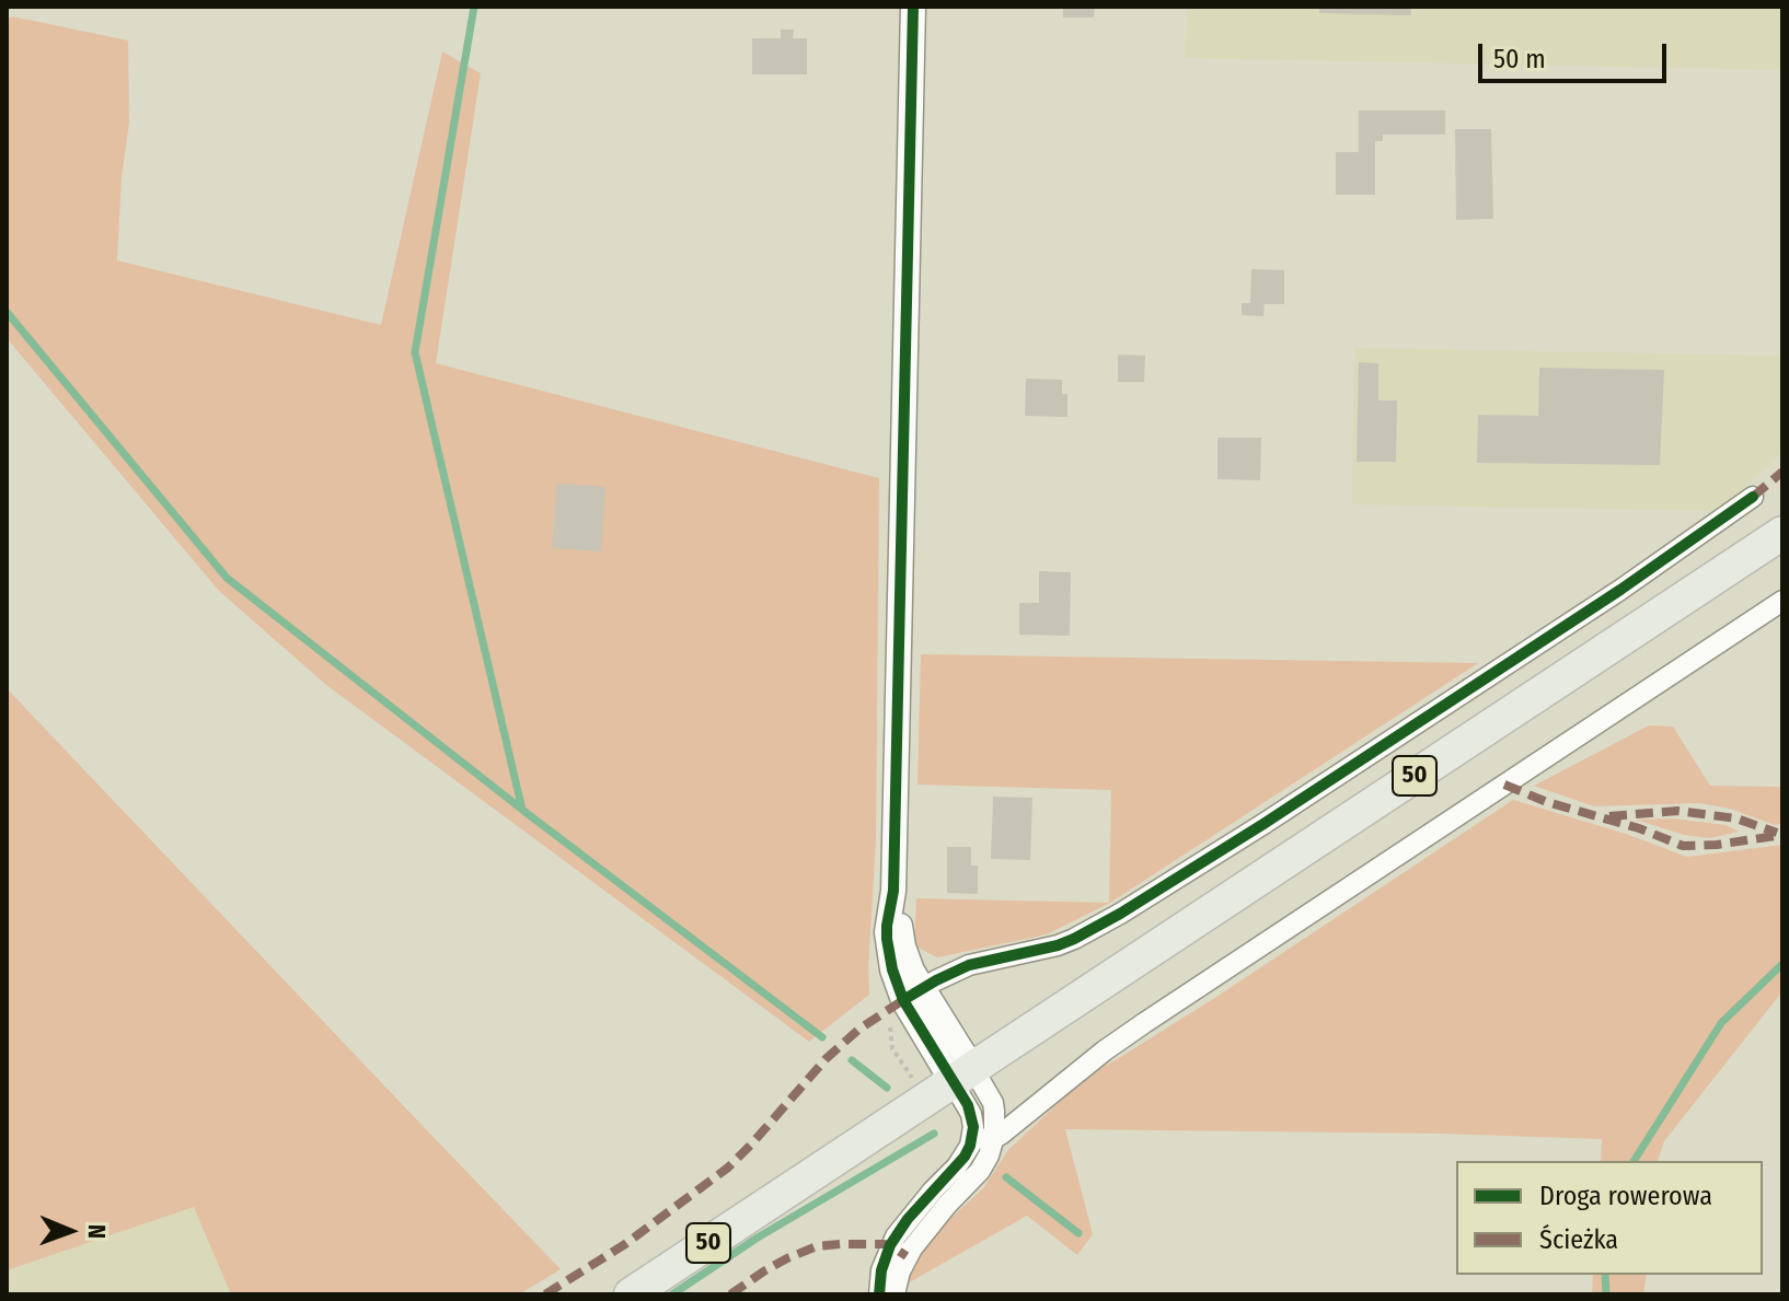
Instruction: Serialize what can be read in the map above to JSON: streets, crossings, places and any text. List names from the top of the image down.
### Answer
{
  "streets": {
    "main road": ["50"]
  },
  "legend": ["Droga rowerowa", "Ścieżka"],
  "scale_bar": "50 m",
  "north": "right"
}
